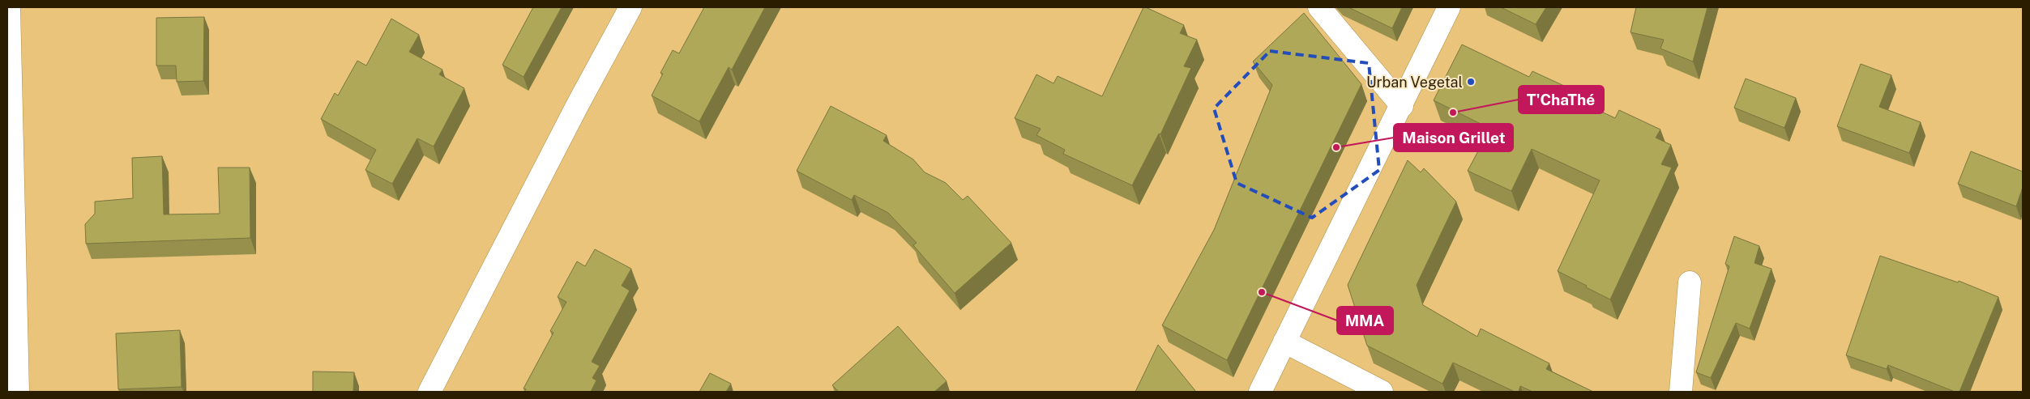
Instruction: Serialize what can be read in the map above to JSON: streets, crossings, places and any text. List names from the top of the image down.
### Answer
{
  "places": [
    "Urban Vegetal",
    "T'ChaThé",
    "Maison Grillet",
    "MMA"
  ]
}
